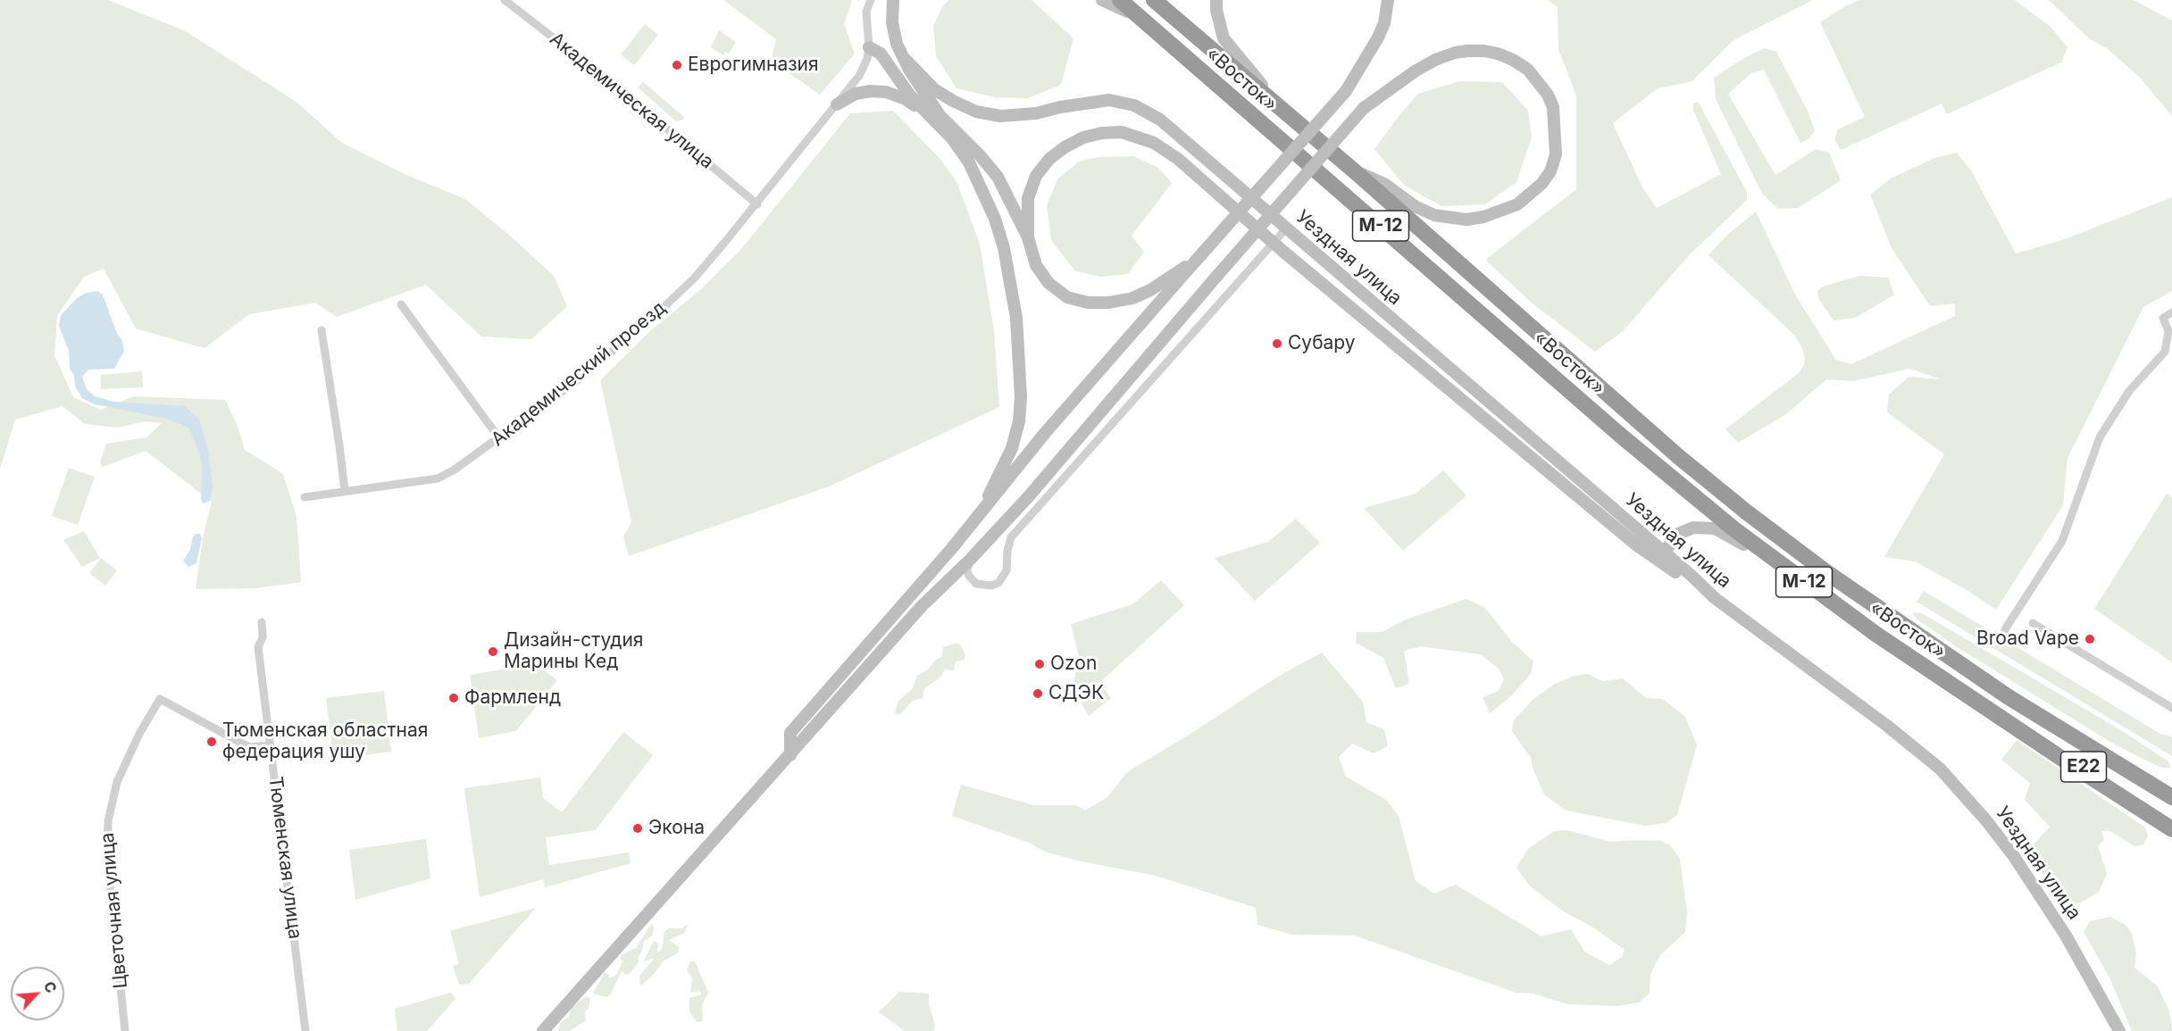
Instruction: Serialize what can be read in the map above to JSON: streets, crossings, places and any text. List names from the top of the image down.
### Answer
{
  "streets": {
    "highway": ["«Восток»", "М-12", "E22"],
    "street": [
      "Академическая улица",
      "Уездная улица",
      "Академический проезд",
      "Тюменская улица",
      "Цветочная улица"
    ]
  },
  "crossings": [
    ["«Восток»", "E22"],
    ["Академическая улица", "Академический проезд"],
    ["Тюменская улица", "Цветочная улица"]
  ],
  "places": [
    "Еврогимназия",
    "Субару",
    "Broad Vape",
    "Дизайн-студия Марины Кед",
    "Ozon",
    "СДЭК",
    "Фармленд",
    "Тюменская областная федерация ушу",
    "Экона"
  ],
  "north": "top right"
}
